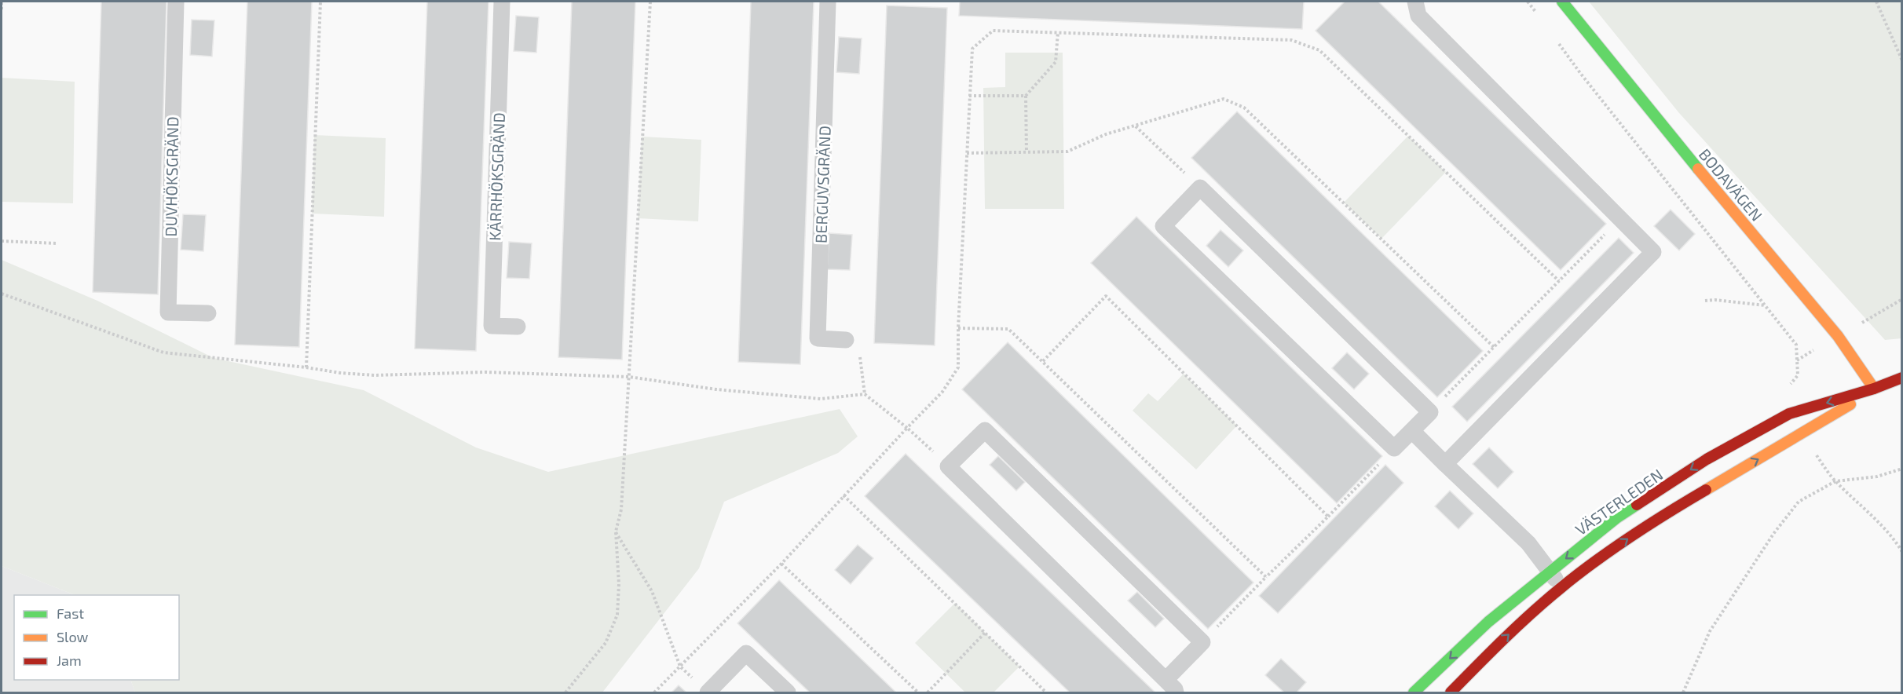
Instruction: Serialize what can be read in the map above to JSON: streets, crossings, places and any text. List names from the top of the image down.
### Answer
{
  "streets": {
    "street": ["BODAVÄGEN", "VÄSTERLEDEN"],
    "lane": ["DUVHÖKSGRÄND", "KÄRRHÖKSGRÄND", "BERGUVSGRÄND"]
  },
  "crossings": [
    ["BODAVÄGEN", "VÄSTERLEDEN"]
  ],
  "legend": ["Fast", "Slow", "Jam"]
}
